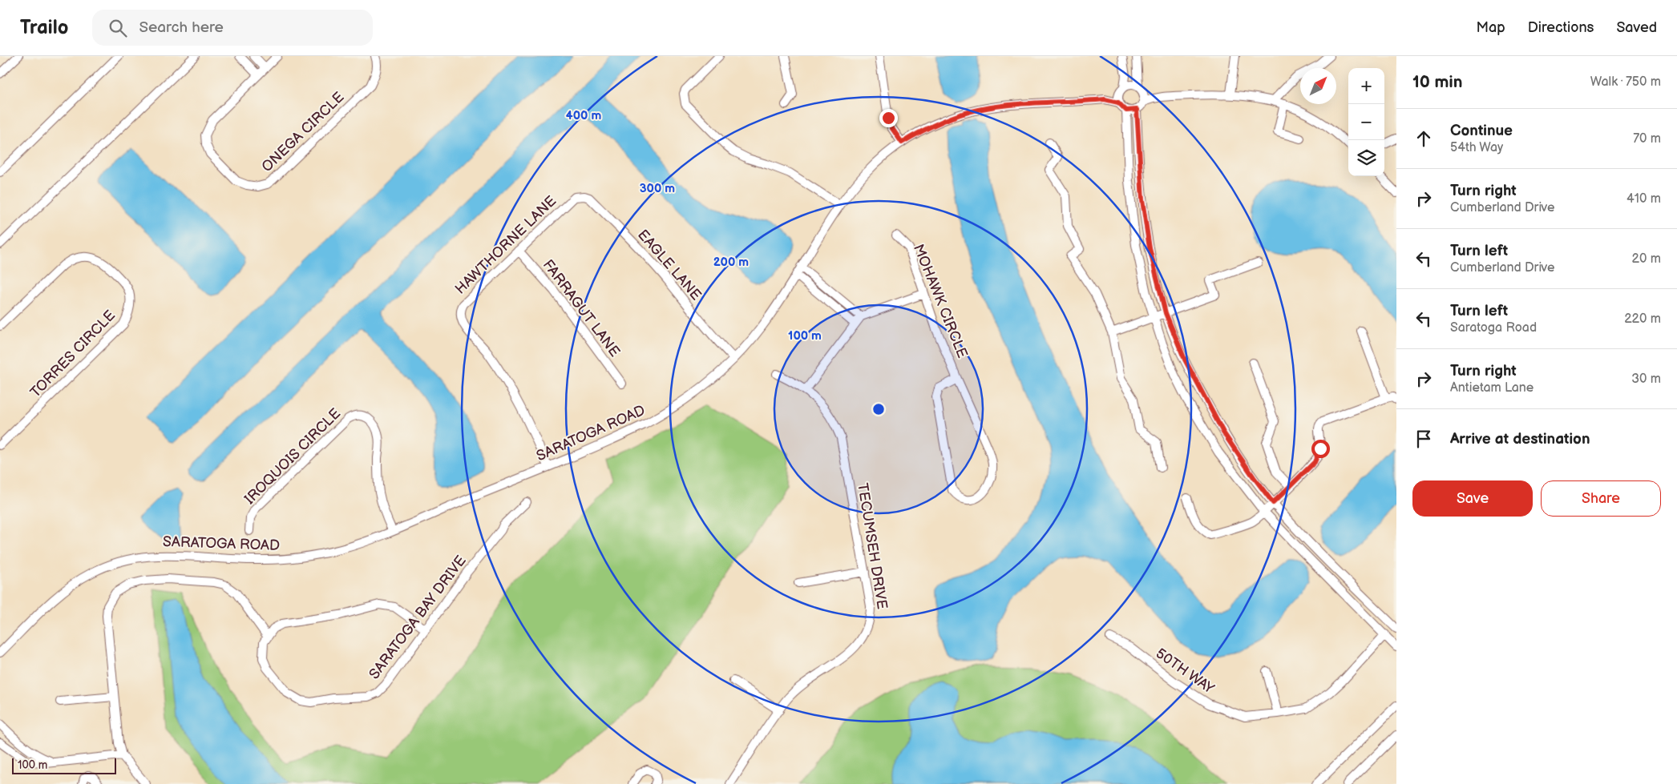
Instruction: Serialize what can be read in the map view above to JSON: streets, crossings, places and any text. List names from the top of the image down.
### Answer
{
  "streets": {
    "street": [
      "ONEGA CIRCLE",
      "HAWTHORNE LANE",
      "EAGLE LANE",
      "MOHAWK CIRCLE",
      "FARRAGUT LANE",
      "TORRES CIRCLE",
      "SARATOGA ROAD",
      "IROQUOIS CIRCLE",
      "TECUMSEH DRIVE",
      "SARATOGA BAY DRIVE",
      "50TH WAY"
    ]
  },
  "crossings": [
    ["HAWTHORNE LANE", "EAGLE LANE"],
    ["HAWTHORNE LANE", "FARRAGUT LANE"],
    ["HAWTHORNE LANE", "SARATOGA ROAD"],
    ["EAGLE LANE", "SARATOGA ROAD"],
    ["SARATOGA ROAD", "IROQUOIS CIRCLE"]
  ],
  "scale_bar": "100 m",
  "north": "top right",
  "page": {
    "header": "Trailo",
    "search": "Search here",
    "nav": ["Map", "Directions", "Saved"],
    "heading": ["10 min", "Walk · 750 m"],
    "map_buttons": ["+", "−"],
    "list": [
      ["Continue", "54th Way", "70 m"],
      ["Turn right", "Cumberland Drive", "410 m"],
      ["Turn left", "Cumberland Drive", "20 m"],
      ["Turn left", "Saratoga Road", "220 m"],
      ["Turn right", "Antietam Lane", "30 m"],
      "Arrive at destination"
    ],
    "buttons": ["Save", "Share"],
    "scale": "100 m"
  },
  "rings": [
    "400 m",
    "300 m",
    "200 m",
    "100 m"
  ]
}
